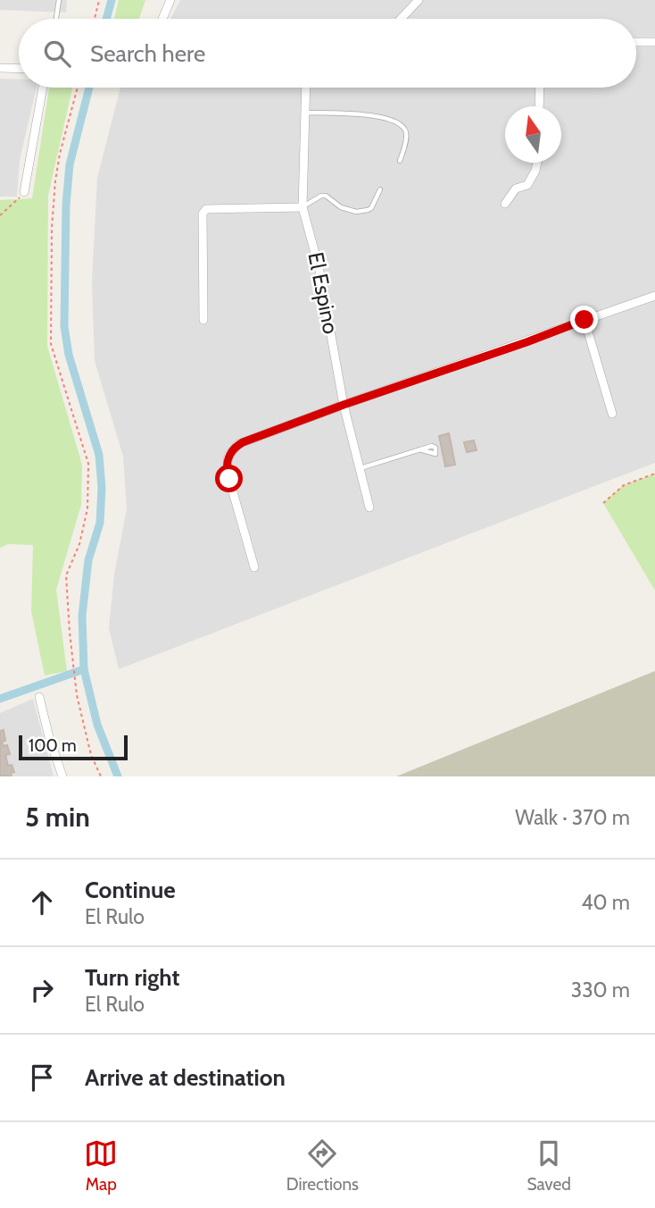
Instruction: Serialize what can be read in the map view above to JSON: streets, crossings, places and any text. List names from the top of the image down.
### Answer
{
  "streets": {
    "street": ["El Espino"]
  },
  "scale_bar": "100 m",
  "north": "top",
  "page": {
    "search": "Search here",
    "scale": "100 m",
    "heading": ["5 min", "Walk · 370 m"],
    "list": [
      ["Continue", "El Rulo", "40 m"],
      ["Turn right", "El Rulo", "330 m"],
      "Arrive at destination"
    ],
    "nav": ["Map", "Directions", "Saved"]
  }
}
